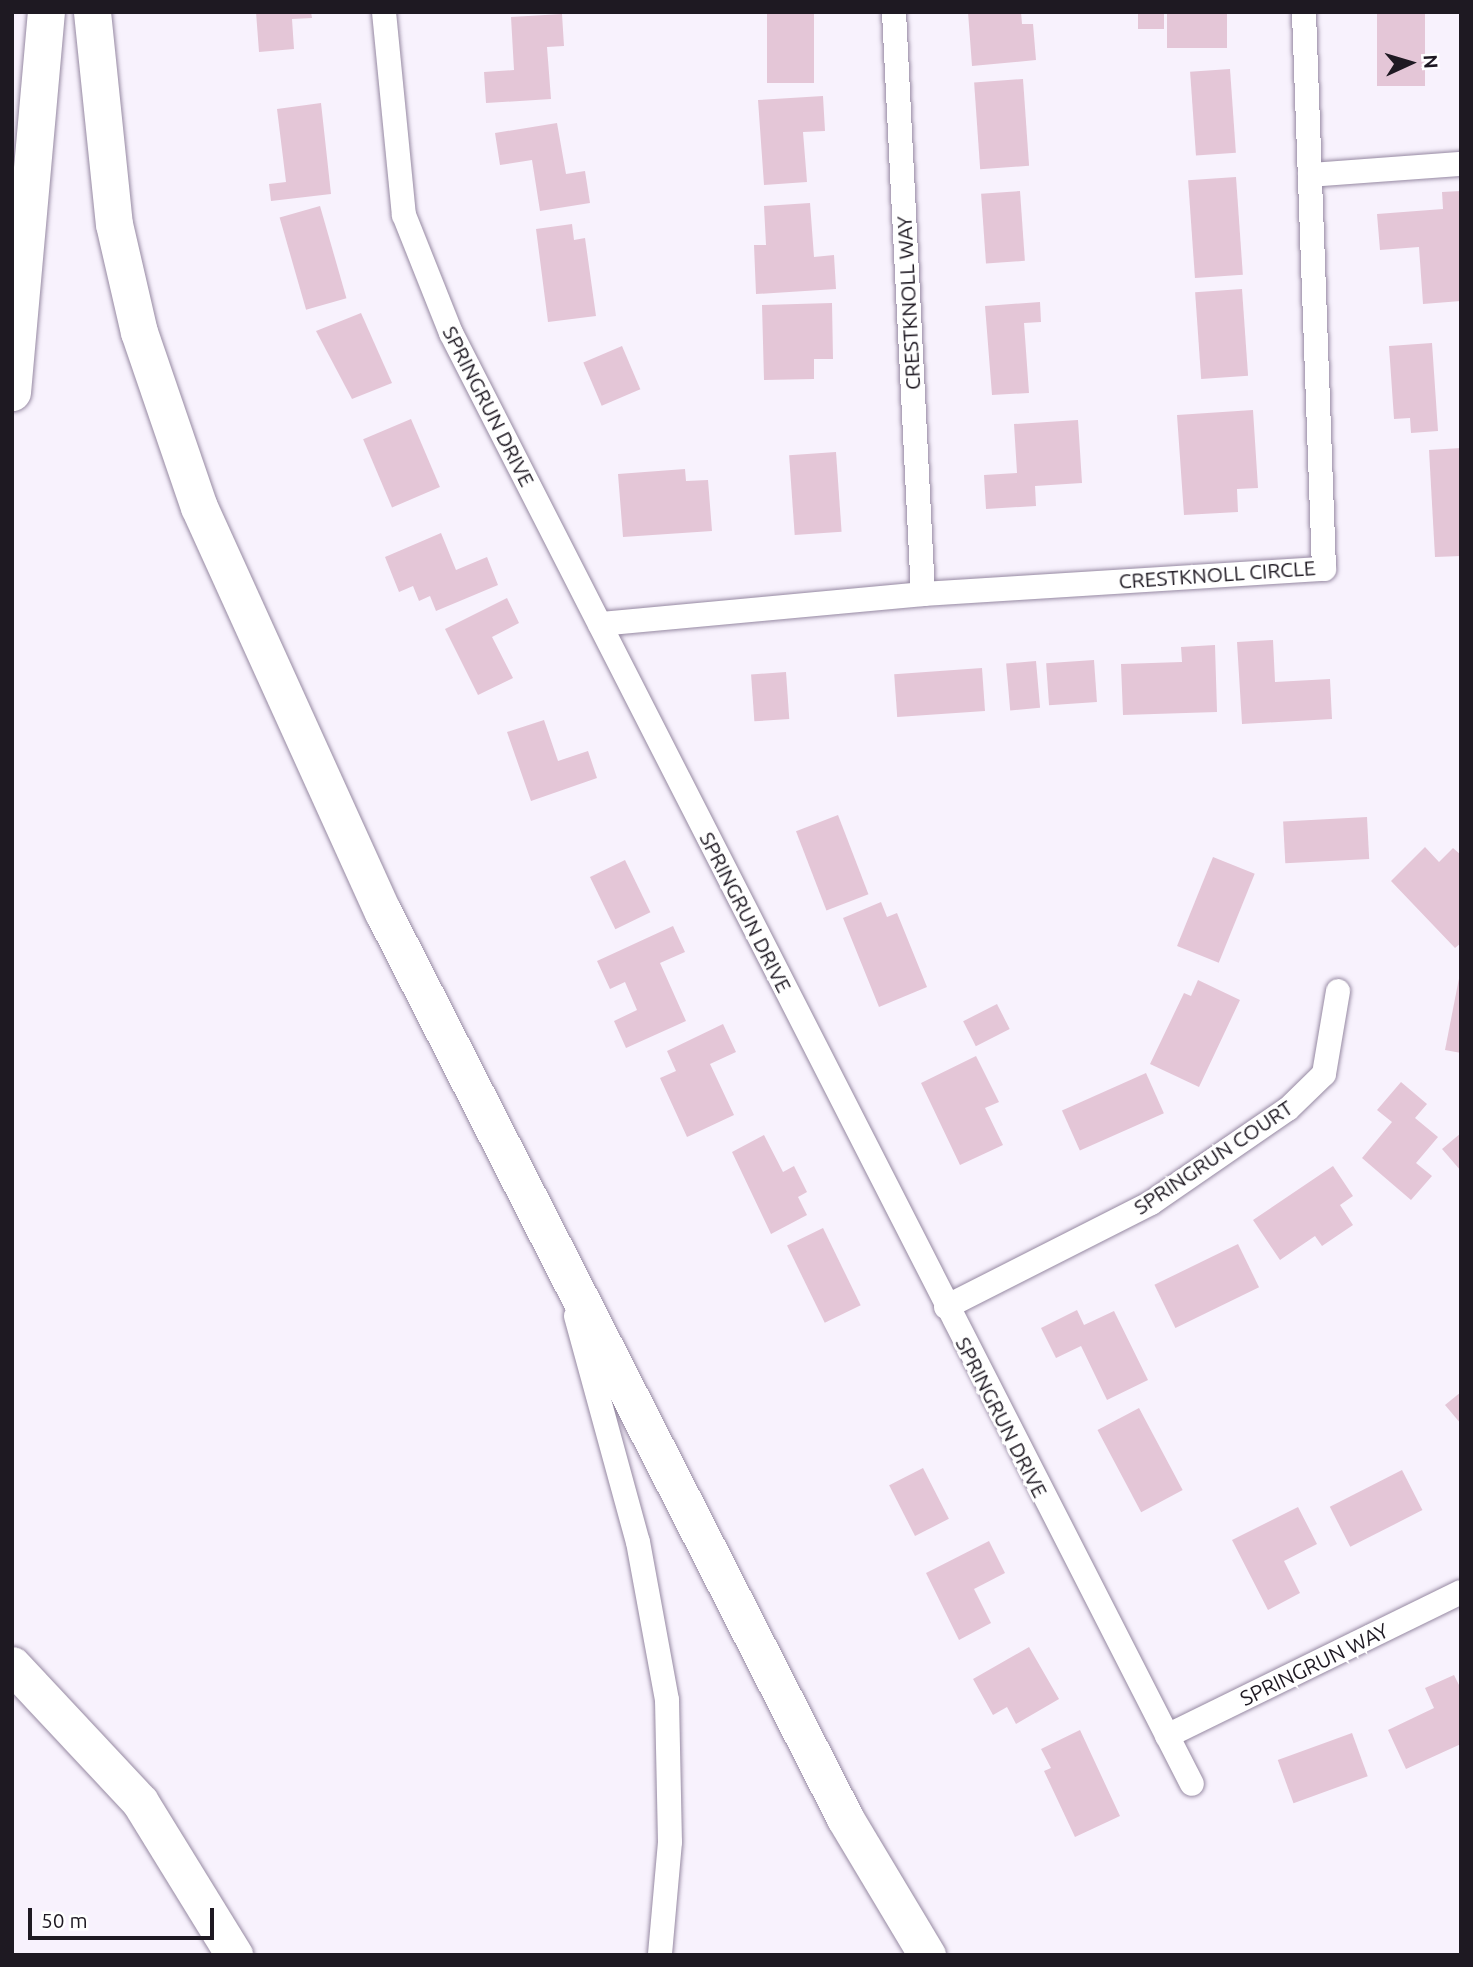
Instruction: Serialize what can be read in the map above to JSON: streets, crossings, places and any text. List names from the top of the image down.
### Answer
{
  "streets": {
    "street": [
      "CRESTKNOLL WAY",
      "SPRINGRUN DRIVE",
      "CRESTKNOLL CIRCLE",
      "SPRINGRUN COURT",
      "SPRINGRUN WAY"
    ]
  },
  "crossings": [
    ["CRESTKNOLL WAY", "CRESTKNOLL CIRCLE"],
    ["SPRINGRUN DRIVE", "CRESTKNOLL CIRCLE"],
    ["SPRINGRUN DRIVE", "SPRINGRUN COURT"],
    ["SPRINGRUN DRIVE", "SPRINGRUN WAY"]
  ],
  "scale_bar": "50 m",
  "north": "right"
}
